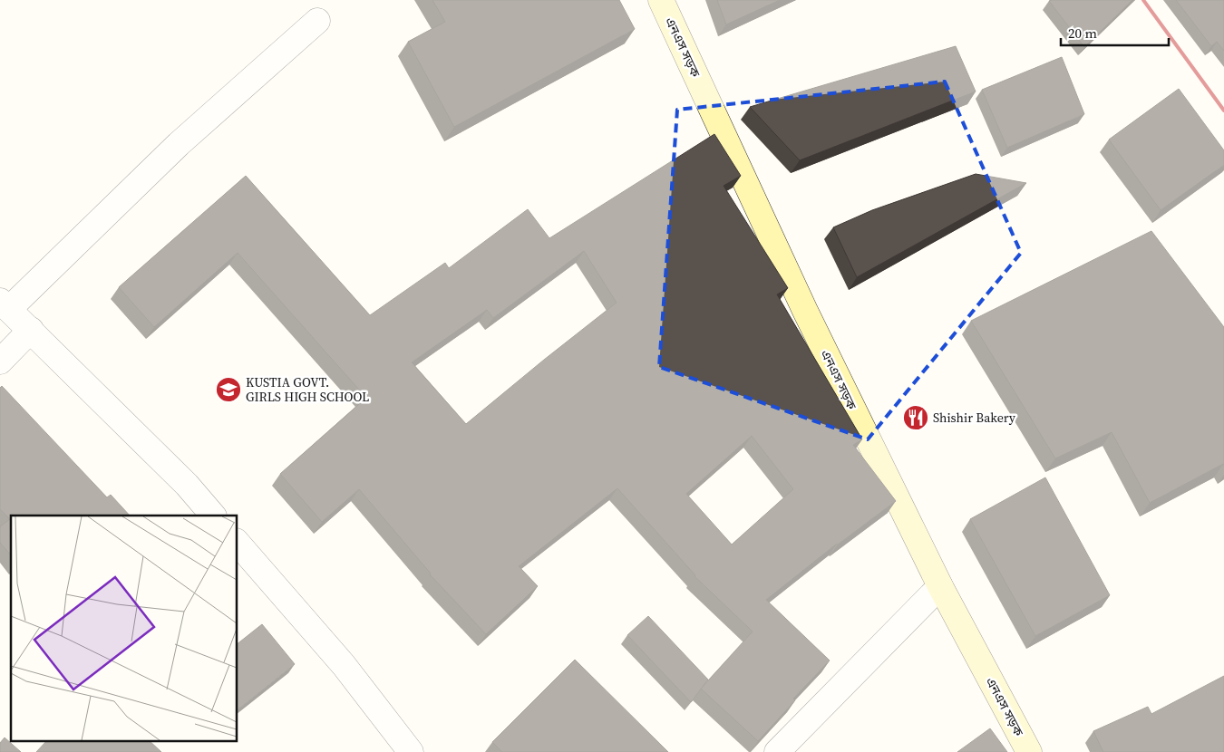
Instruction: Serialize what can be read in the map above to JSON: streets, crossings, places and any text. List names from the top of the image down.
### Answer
{
  "streets": {
    "main road": ["এনএস সড়ক"]
  },
  "places": {
    "school or university": ["KUSTIA GOVT. GIRLS HIGH SCHOOL"],
    "restaurant": ["Shishir Bakery"]
  },
  "scale_bar": "20 m"
}
